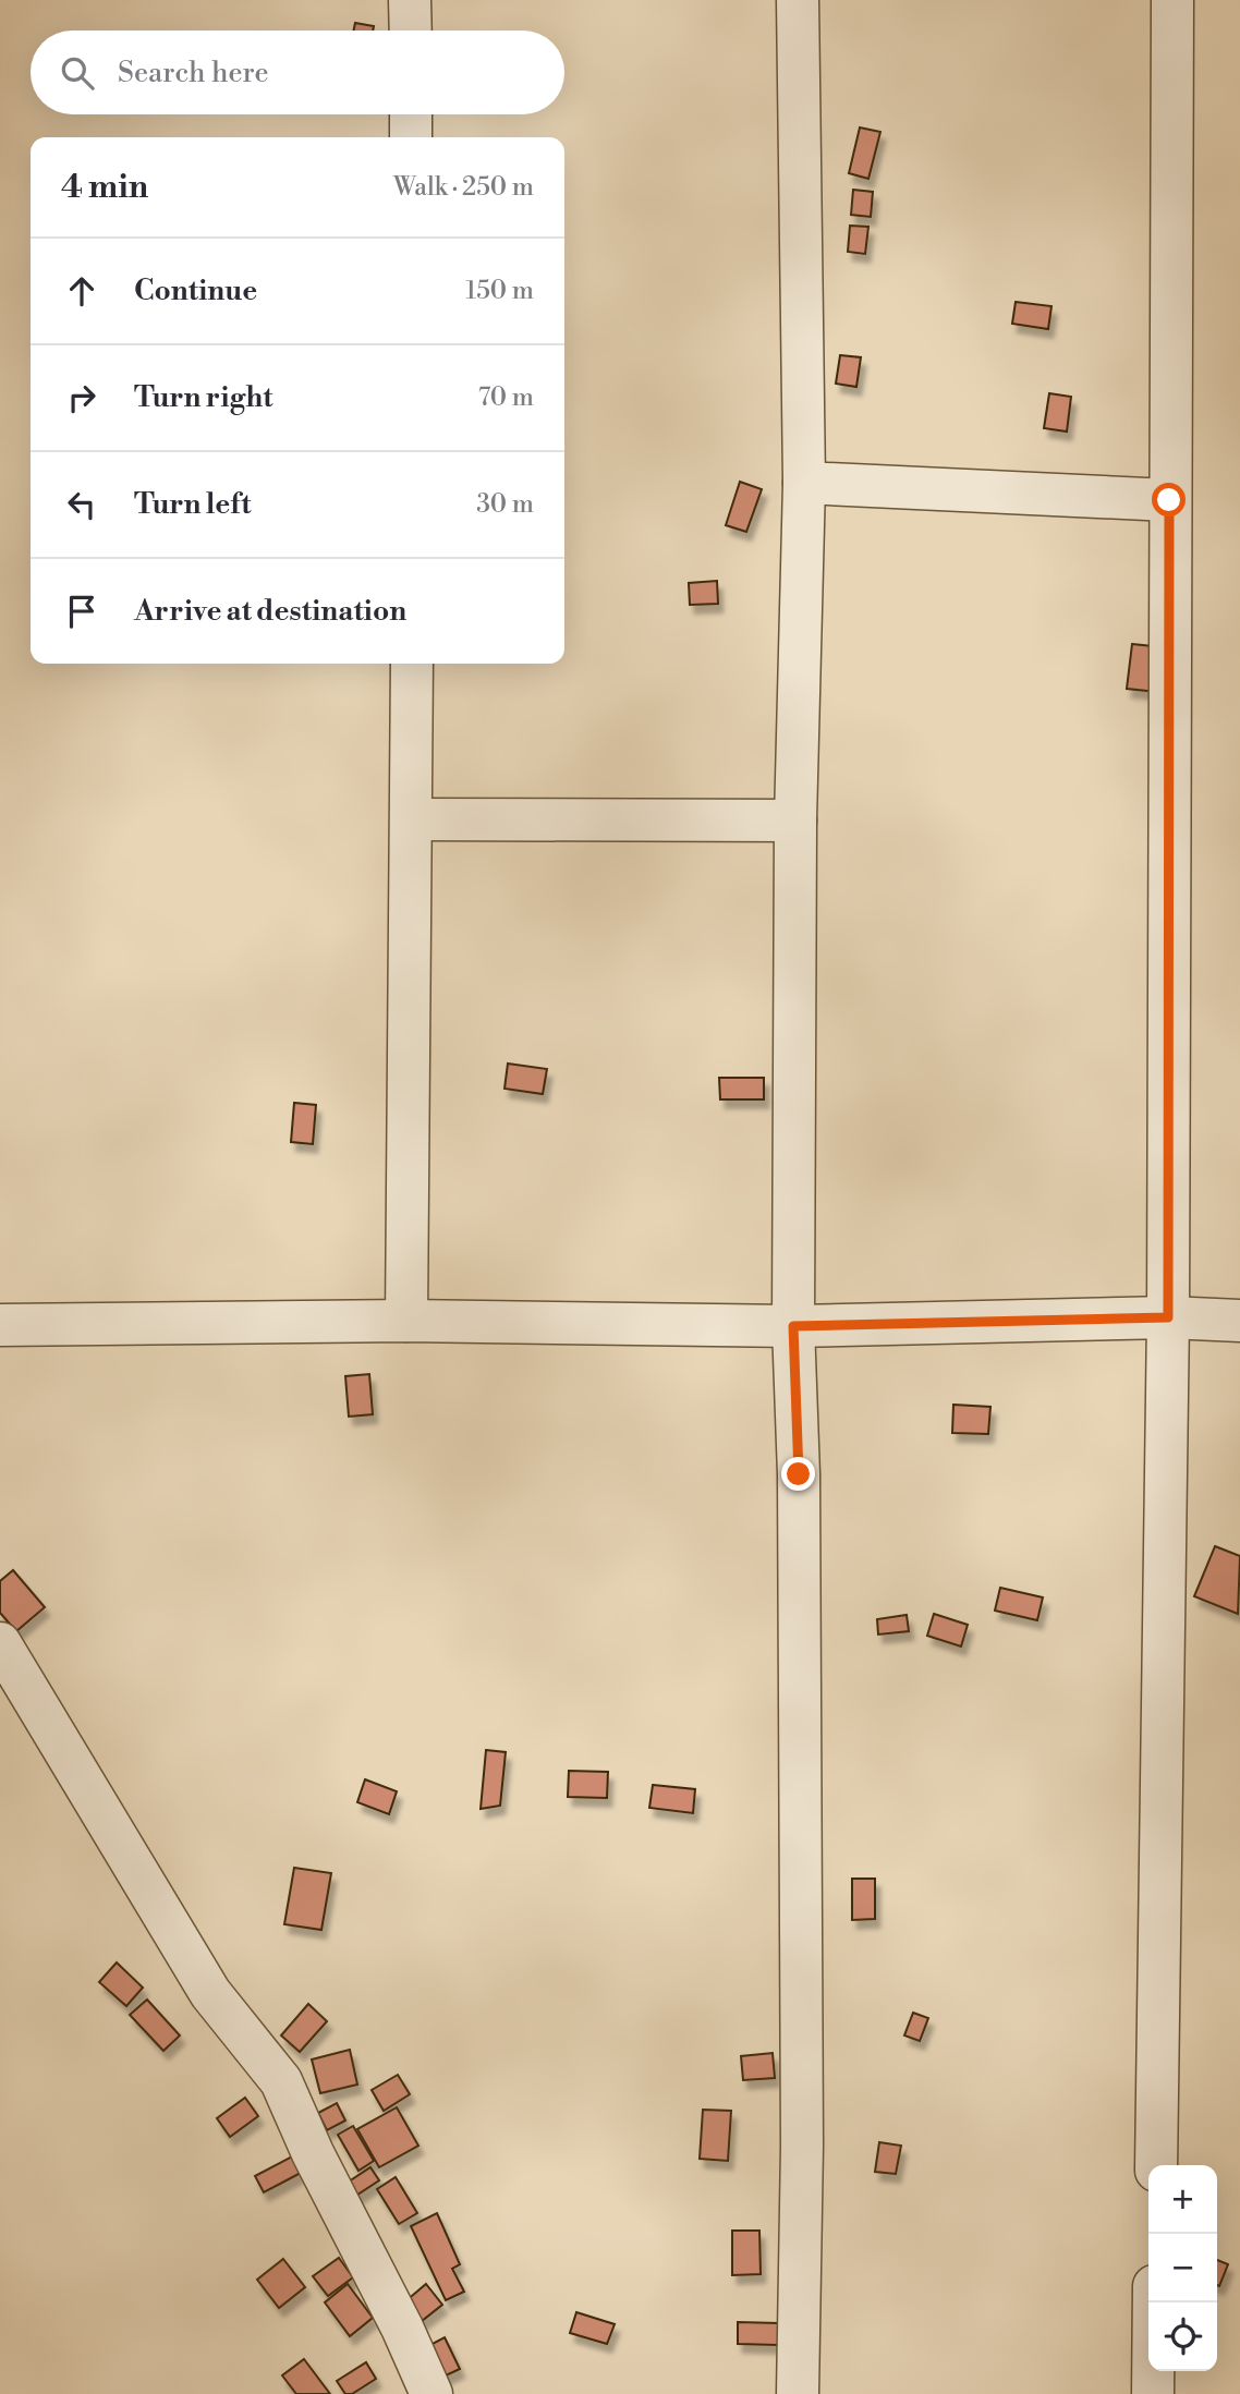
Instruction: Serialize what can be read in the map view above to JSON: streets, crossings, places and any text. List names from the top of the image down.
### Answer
{
  "page": {
    "search": "Search here",
    "heading": ["4 min", "Walk · 250 m"],
    "list": [
      ["Continue", "150 m"],
      ["Turn right", "70 m"],
      ["Turn left", "30 m"],
      "Arrive at destination"
    ],
    "map_buttons": ["+", "−"]
  }
}
